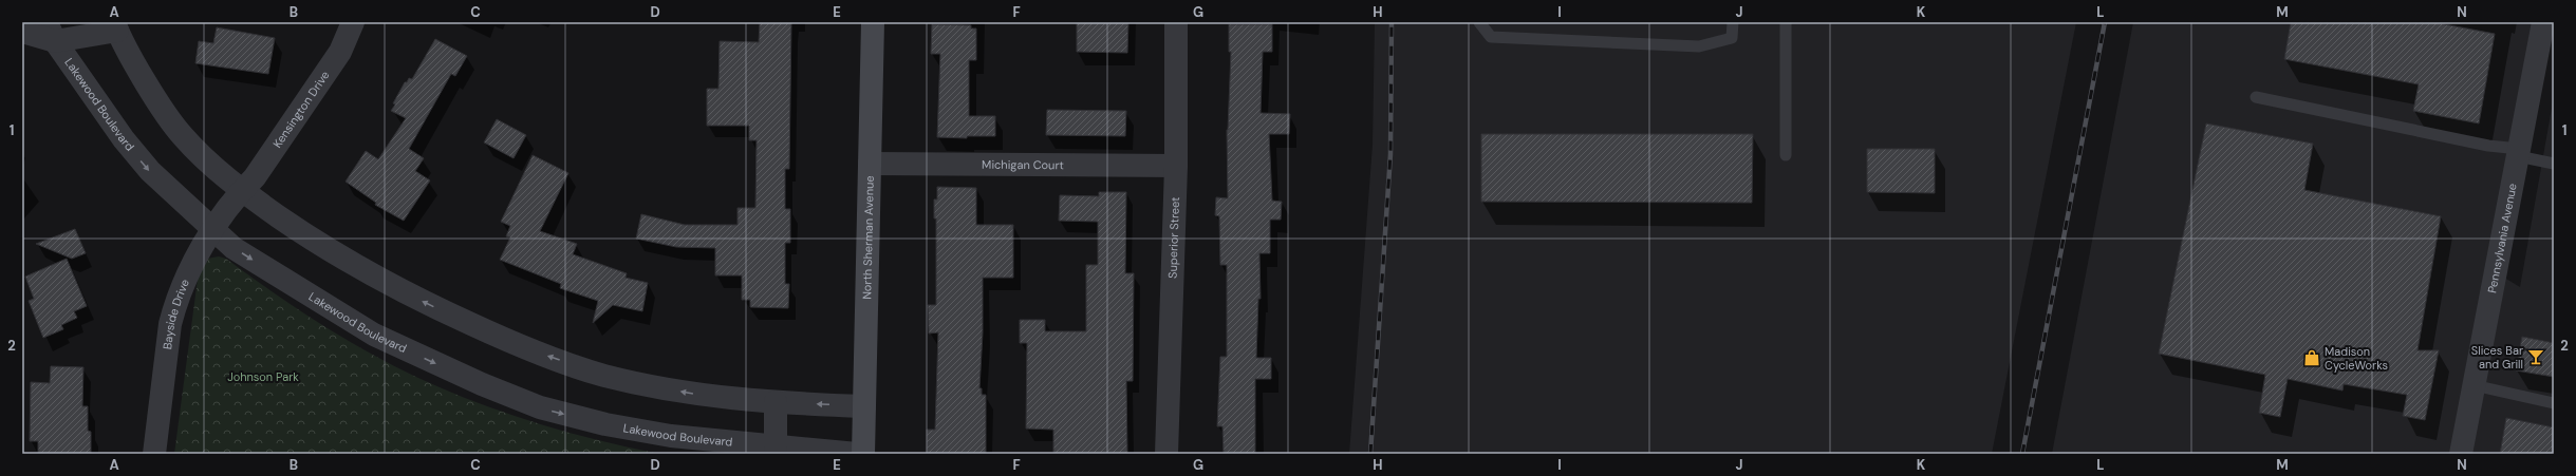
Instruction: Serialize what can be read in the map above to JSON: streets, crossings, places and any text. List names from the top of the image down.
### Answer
{
  "streets": {
    "street": [
      "Lakewood Boulevard",
      "Kensington Drive",
      "Michigan Court",
      "North Sherman Avenue",
      "Superior Street",
      "Pennsylvania Avenue",
      "Bayside Drive"
    ]
  },
  "crossings": [
    ["Lakewood Boulevard", "Bayside Drive"],
    ["Kensington Drive", "Bayside Drive"],
    ["Michigan Court", "North Sherman Avenue"],
    ["Michigan Court", "Superior Street"]
  ],
  "parks": ["Johnson Park"],
  "places": {
    "bar": ["Slices Bar and Grill"],
    "shop": ["Madison CycleWorks"]
  },
  "grid": {
    "columns": [
      "A",
      "B",
      "C",
      "D",
      "E",
      "F",
      "G",
      "H",
      "I",
      "J",
      "K",
      "L",
      "M",
      "N"
    ],
    "rows": ["1", "2"]
  }
}
